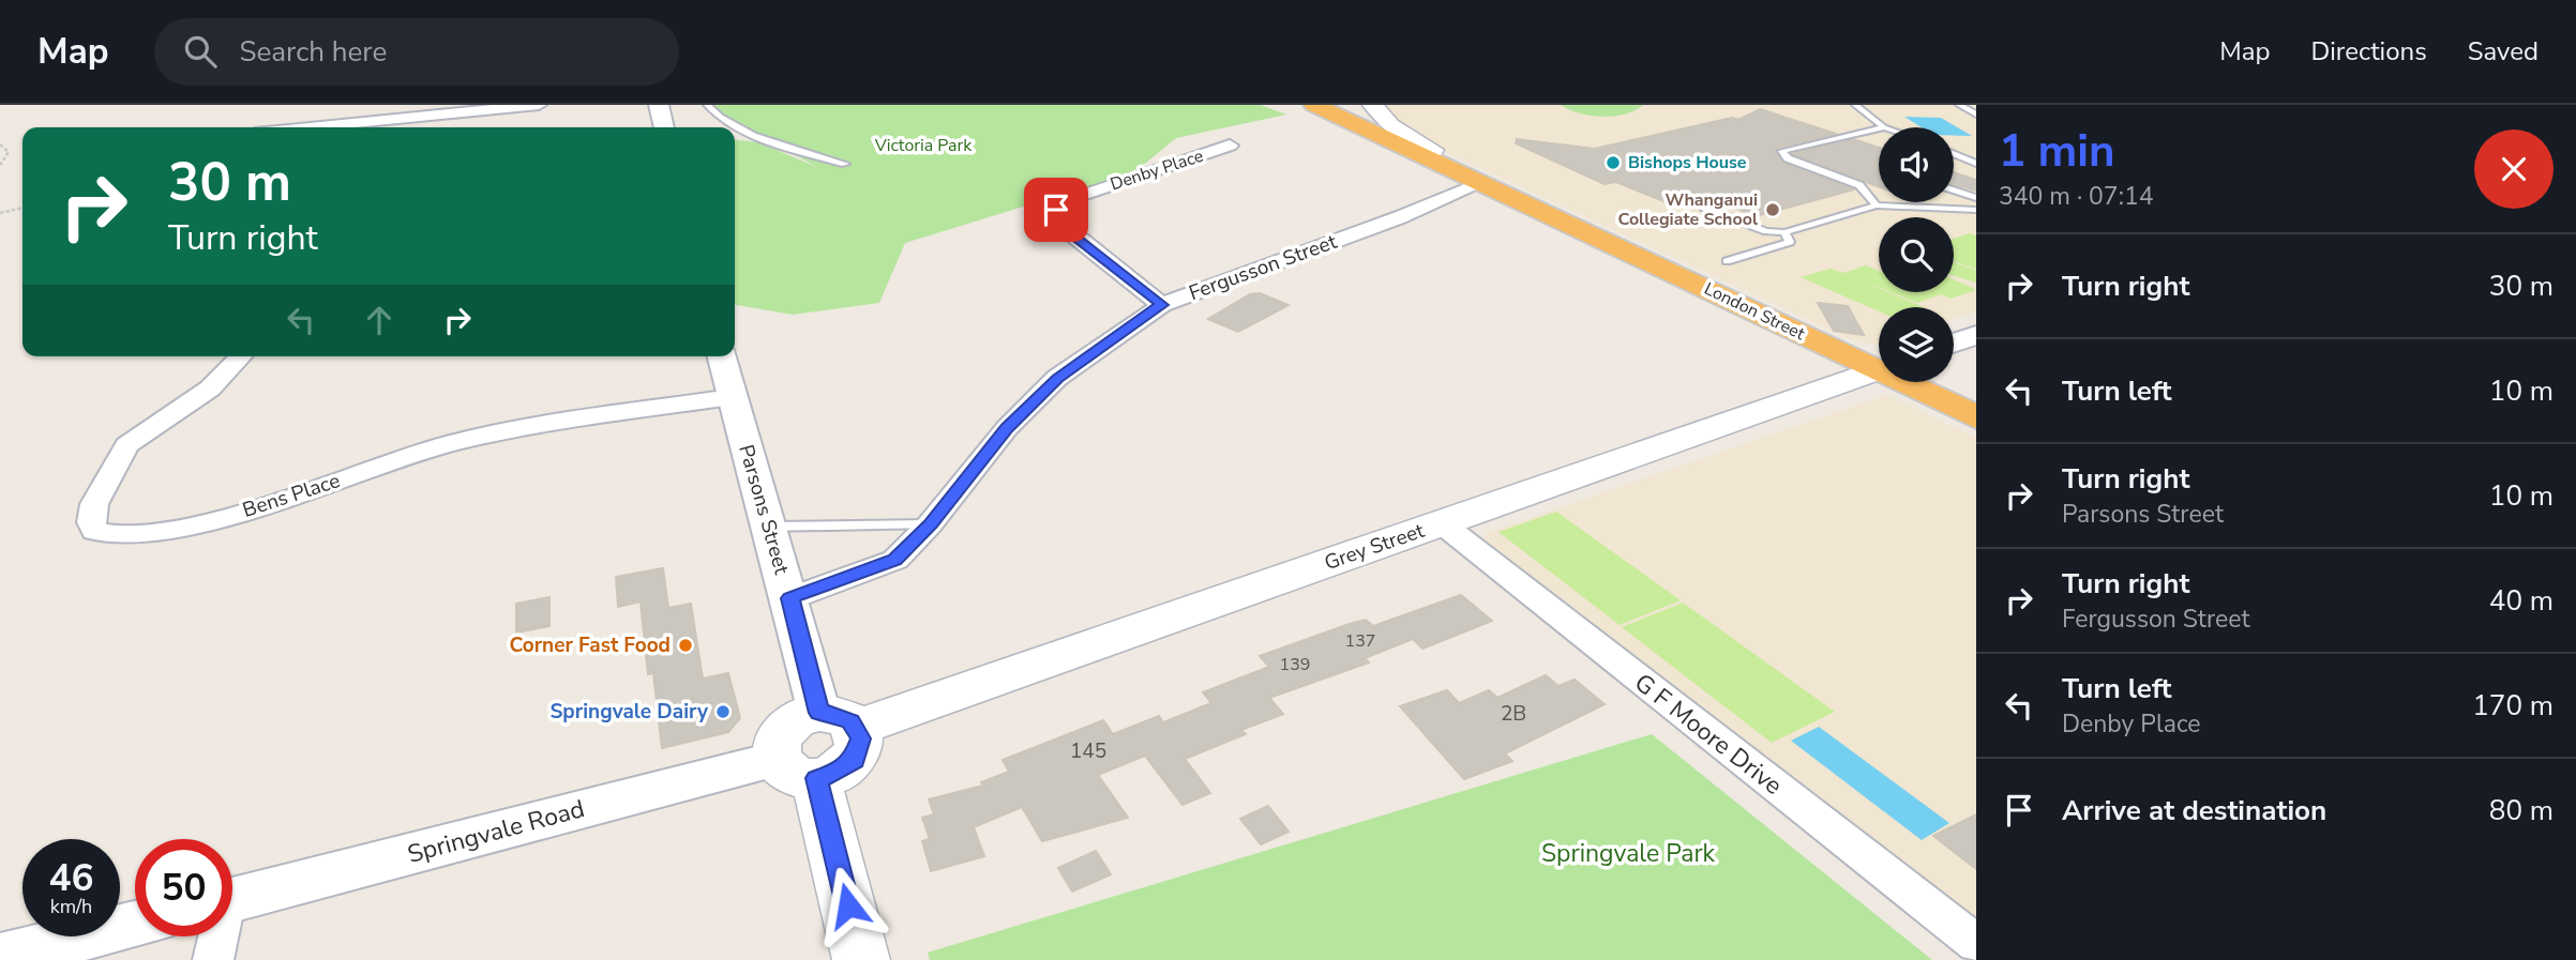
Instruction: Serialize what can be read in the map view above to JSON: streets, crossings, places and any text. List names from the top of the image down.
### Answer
{
  "streets": {
    "highway": ["London Street"],
    "main road": ["Grey Street"],
    "street": [
      "Denby Place",
      "Fergusson Street",
      "Bens Place",
      "Parsons Street",
      "G F Moore Drive",
      "Springvale Road"
    ]
  },
  "crossings": [
    ["Denby Place", "Fergusson Street"],
    ["Fergusson Street", "London Street"],
    ["Fergusson Street", "Parsons Street"],
    ["Bens Place", "Parsons Street"],
    ["Parsons Street", "Grey Street"],
    ["Grey Street", "G F Moore Drive"]
  ],
  "parks": ["Victoria Park", "Springvale Park"],
  "places": [
    "Bishops House",
    "Whanganui Collegiate School",
    "Corner Fast Food",
    "Springvale Dairy"
  ],
  "house_numbers": [
    "137",
    "139",
    "2B",
    "145"
  ],
  "page": {
    "header": "Map",
    "search": "Search here",
    "nav": ["Map", "Directions", "Saved"],
    "heading": ["1 min", "340 m · 07:14"],
    "turn": ["30 m", "Turn right"],
    "list": [
      {
        "name": "Turn right",
        "value": "30 m"
      },
      {
        "name": "Turn left",
        "value": "10 m"
      },
      {
        "name": "Turn right",
        "note": "Parsons Street",
        "value": "10 m"
      },
      {
        "name": "Turn right",
        "note": "Fergusson Street",
        "value": "40 m"
      },
      {
        "name": "Turn left",
        "note": "Denby Place",
        "value": "170 m"
      },
      {
        "name": "Arrive at destination",
        "value": "80 m"
      }
    ],
    "speed": "46 km/h",
    "limit": "50"
  }
}
